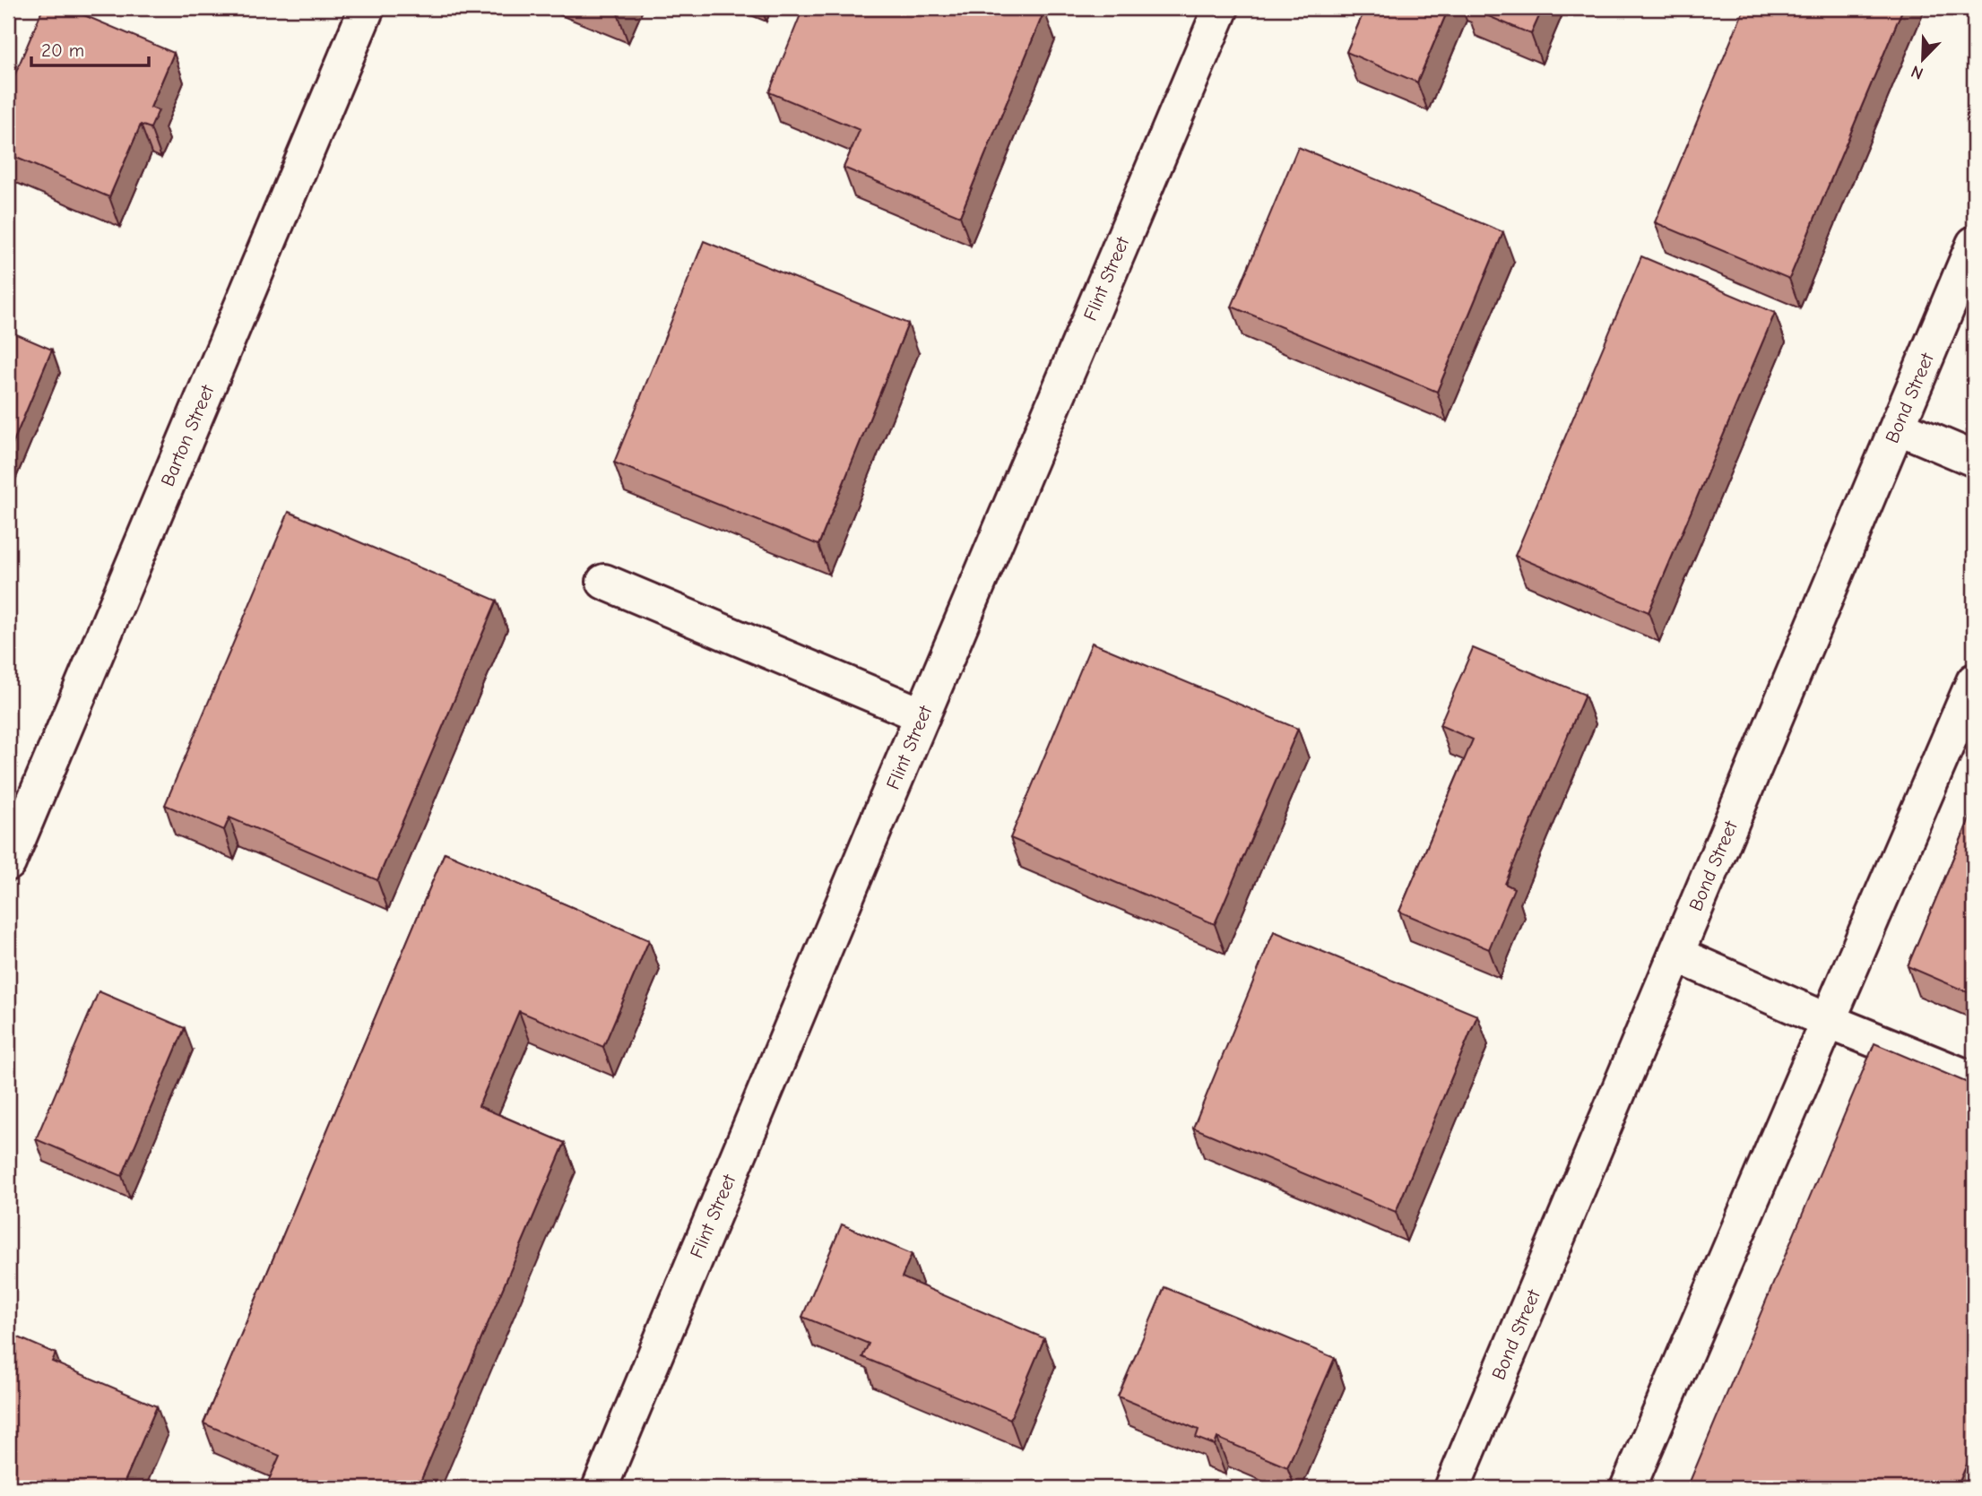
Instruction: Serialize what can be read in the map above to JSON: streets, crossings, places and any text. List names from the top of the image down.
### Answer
{
  "streets": {
    "street": ["Flint Street", "Bond Street", "Barton Street"]
  },
  "scale_bar": "20 m",
  "north": "bottom left"
}
